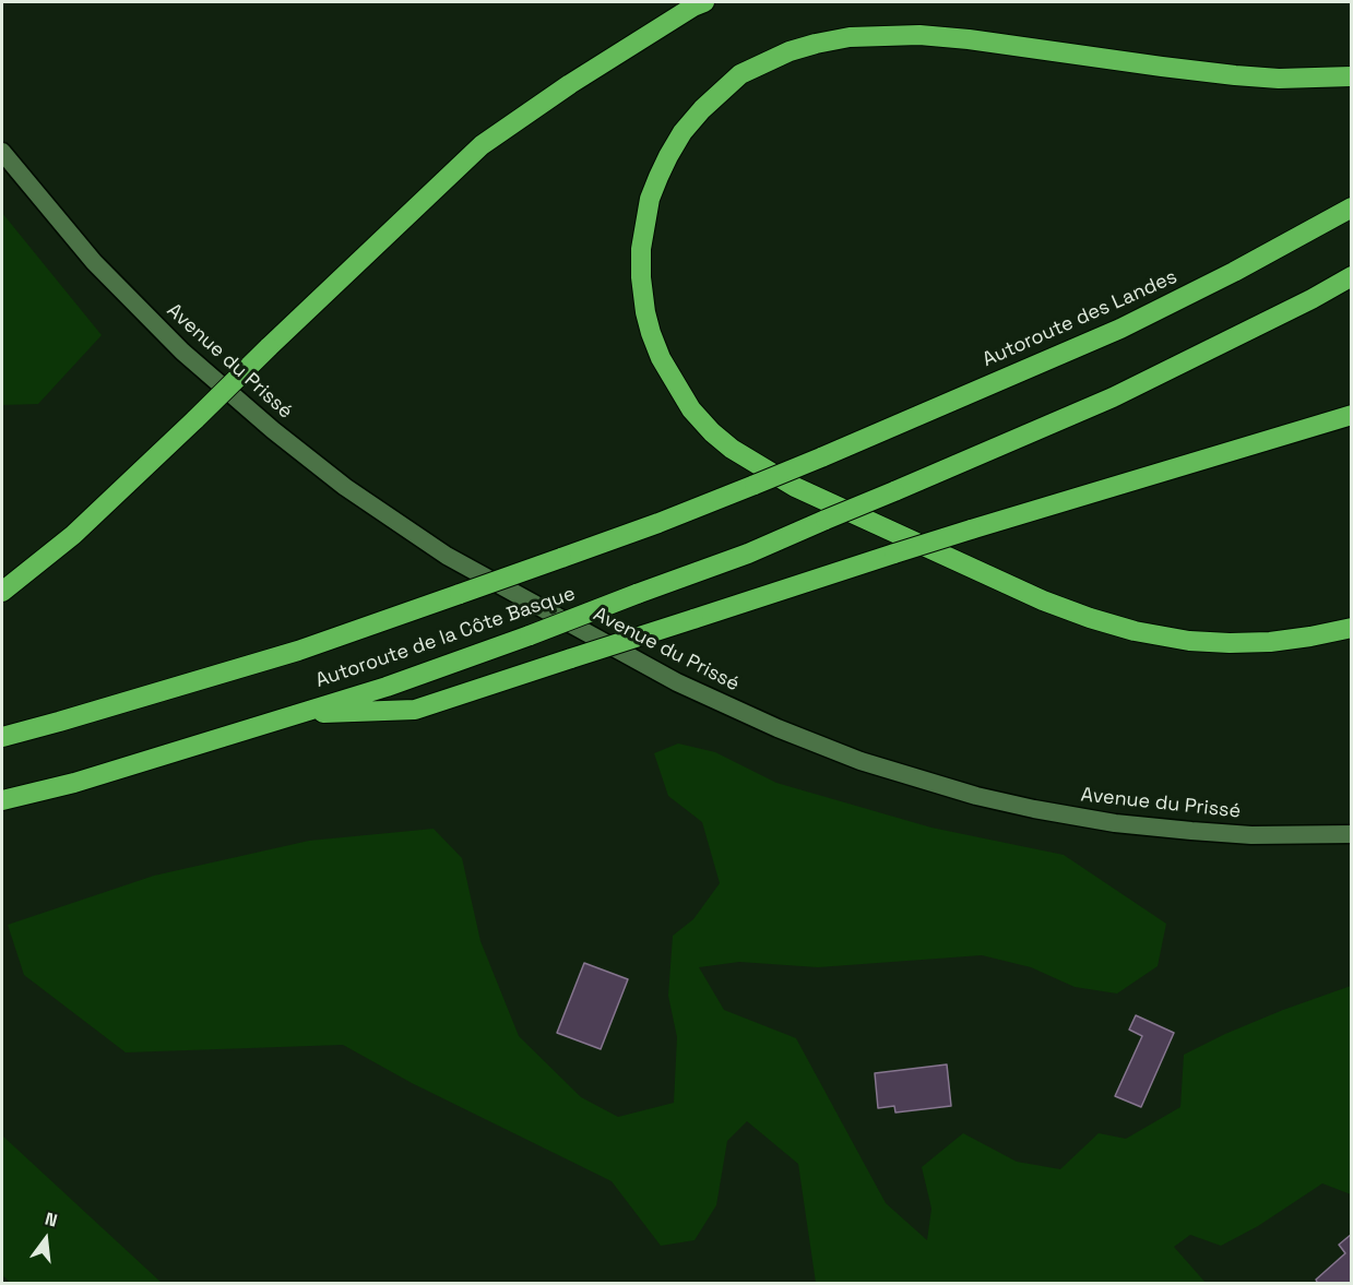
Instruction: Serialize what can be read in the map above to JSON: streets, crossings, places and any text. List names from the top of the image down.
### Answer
{
  "streets": {
    "highway": ["Autoroute des Landes", "Autoroute de la Côte Basque"],
    "main road": ["Avenue du Prissé"]
  },
  "crossings": [
    ["Autoroute des Landes", "Autoroute de la Côte Basque"]
  ],
  "north": "top"
}
